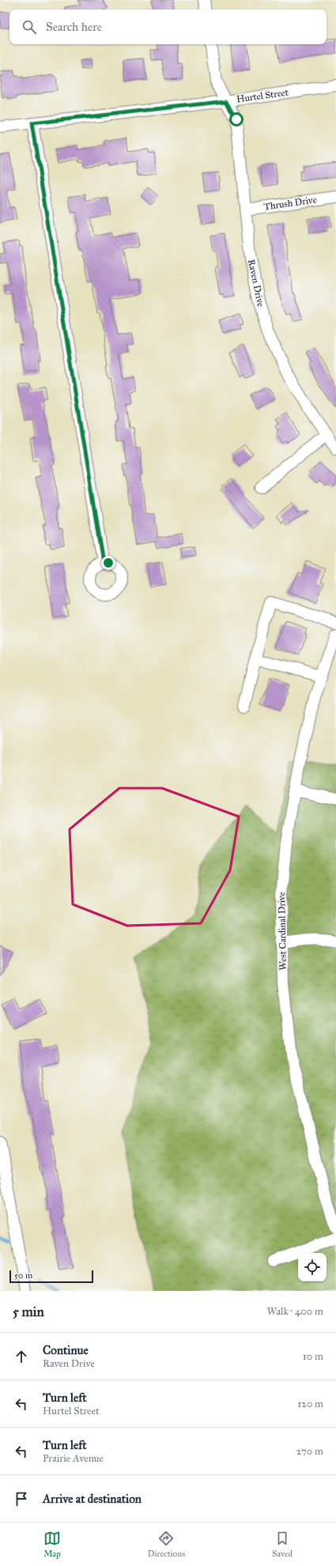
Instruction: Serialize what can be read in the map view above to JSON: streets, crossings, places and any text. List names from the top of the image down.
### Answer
{
  "streets": {
    "street": [
      "Hurtel Street",
      "Thrush Drive",
      "Raven Drive",
      "West Cardinal Drive"
    ]
  },
  "crossings": [
    ["Hurtel Street", "Raven Drive"],
    ["Thrush Drive", "Raven Drive"]
  ],
  "scale_bar": "50 m",
  "page": {
    "search": "Search here",
    "scale": "50 m",
    "heading": ["5 min", "Walk · 400 m"],
    "list": [
      ["Continue", "Raven Drive", "10 m"],
      ["Turn left", "Hurtel Street", "120 m"],
      ["Turn left", "Prairie Avenue", "270 m"],
      "Arrive at destination"
    ],
    "nav": ["Map", "Directions", "Saved"]
  }
}
